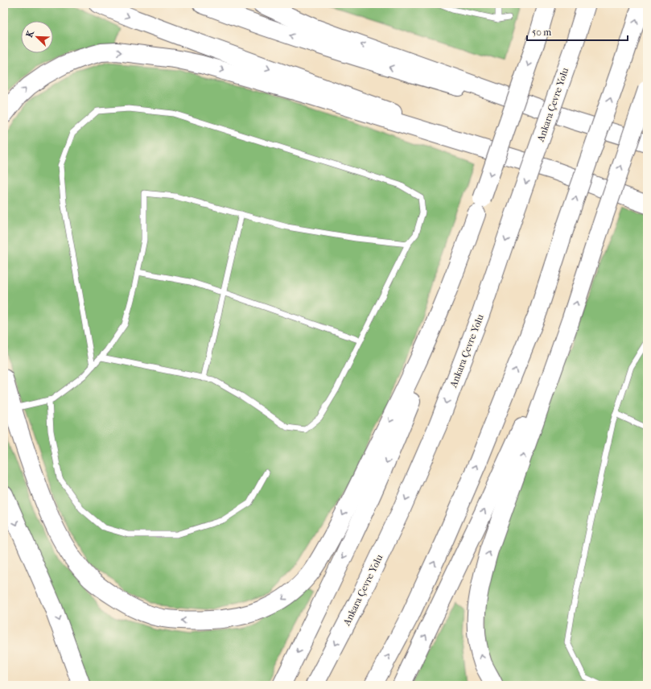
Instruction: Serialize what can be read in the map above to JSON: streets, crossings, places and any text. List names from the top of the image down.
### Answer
{
  "streets": {
    "main road": ["Ankara Çevre Yolu"]
  },
  "scale_bar": "50 m",
  "north": "top left"
}
